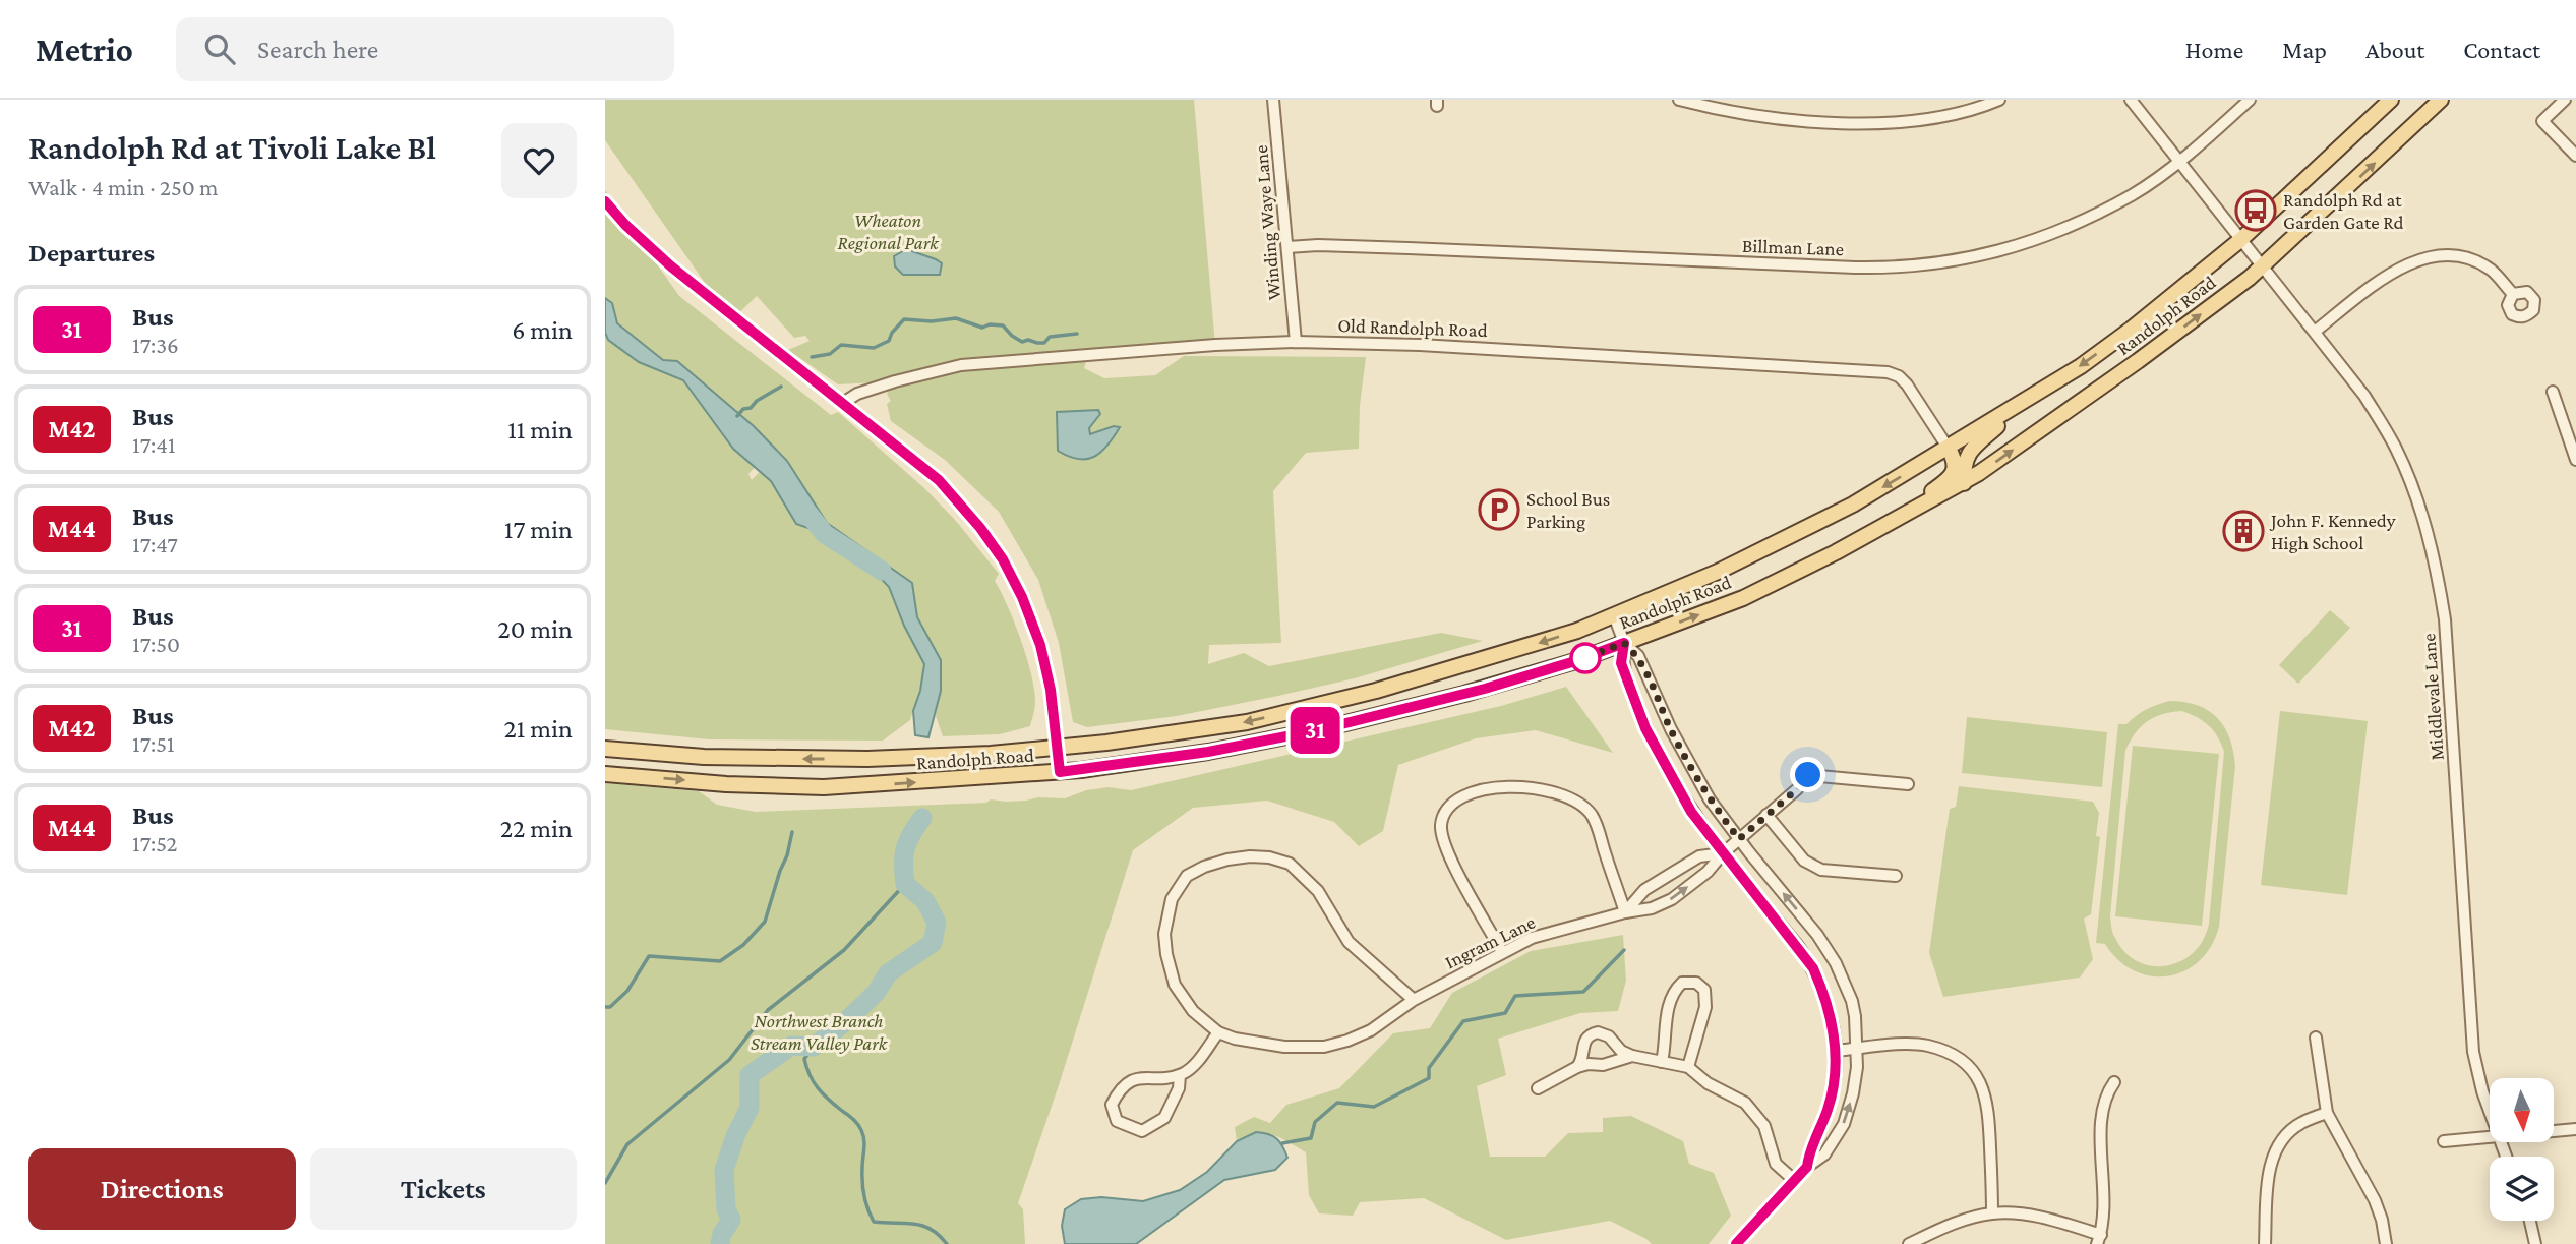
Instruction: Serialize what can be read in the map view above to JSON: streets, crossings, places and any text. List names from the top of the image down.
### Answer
{
  "streets": {
    "main road": ["Randolph Road"],
    "street": [
      "Winding Waye Lane",
      "Billman Lane",
      "Old Randolph Road",
      "Middlevale Lane",
      "Ingram Lane"
    ]
  },
  "crossings": [
    ["Winding Waye Lane", "Billman Lane"],
    ["Winding Waye Lane", "Old Randolph Road"],
    ["Billman Lane", "Middlevale Lane"],
    ["Randolph Road", "Old Randolph Road"],
    ["Randolph Road", "Middlevale Lane"]
  ],
  "parks": ["Wheaton Regional Park", "Northwest Branch Stream Valley Park"],
  "places": {
    "bus stop": ["Randolph Rd at Garden Gate Rd"],
    "parking": ["School Bus Parking"],
    "building": ["John F. Kennedy High School"]
  },
  "lines": ["bus line 31"],
  "north": "bottom",
  "page": {
    "header": "Metrio",
    "search": "Search here",
    "nav": [
      "Home",
      "Map",
      "About",
      "Contact"
    ],
    "heading": [
      ["Randolph Rd at Tivoli Lake Bl", "Walk · 4 min · 250 m"],
      "Departures"
    ],
    "on_map": "31",
    "list": [
      {
        "mark": "31",
        "name": "Bus",
        "note": "17:36",
        "value": "6 min"
      },
      {
        "mark": "M42",
        "name": "Bus",
        "note": "17:41",
        "value": "11 min"
      },
      {
        "mark": "M44",
        "name": "Bus",
        "note": "17:47",
        "value": "17 min"
      },
      {
        "mark": "31",
        "name": "Bus",
        "note": "17:50",
        "value": "20 min"
      },
      {
        "mark": "M42",
        "name": "Bus",
        "note": "17:51",
        "value": "21 min"
      },
      {
        "mark": "M44",
        "name": "Bus",
        "note": "17:52",
        "value": "22 min"
      }
    ],
    "buttons": ["Directions", "Tickets"]
  }
}
